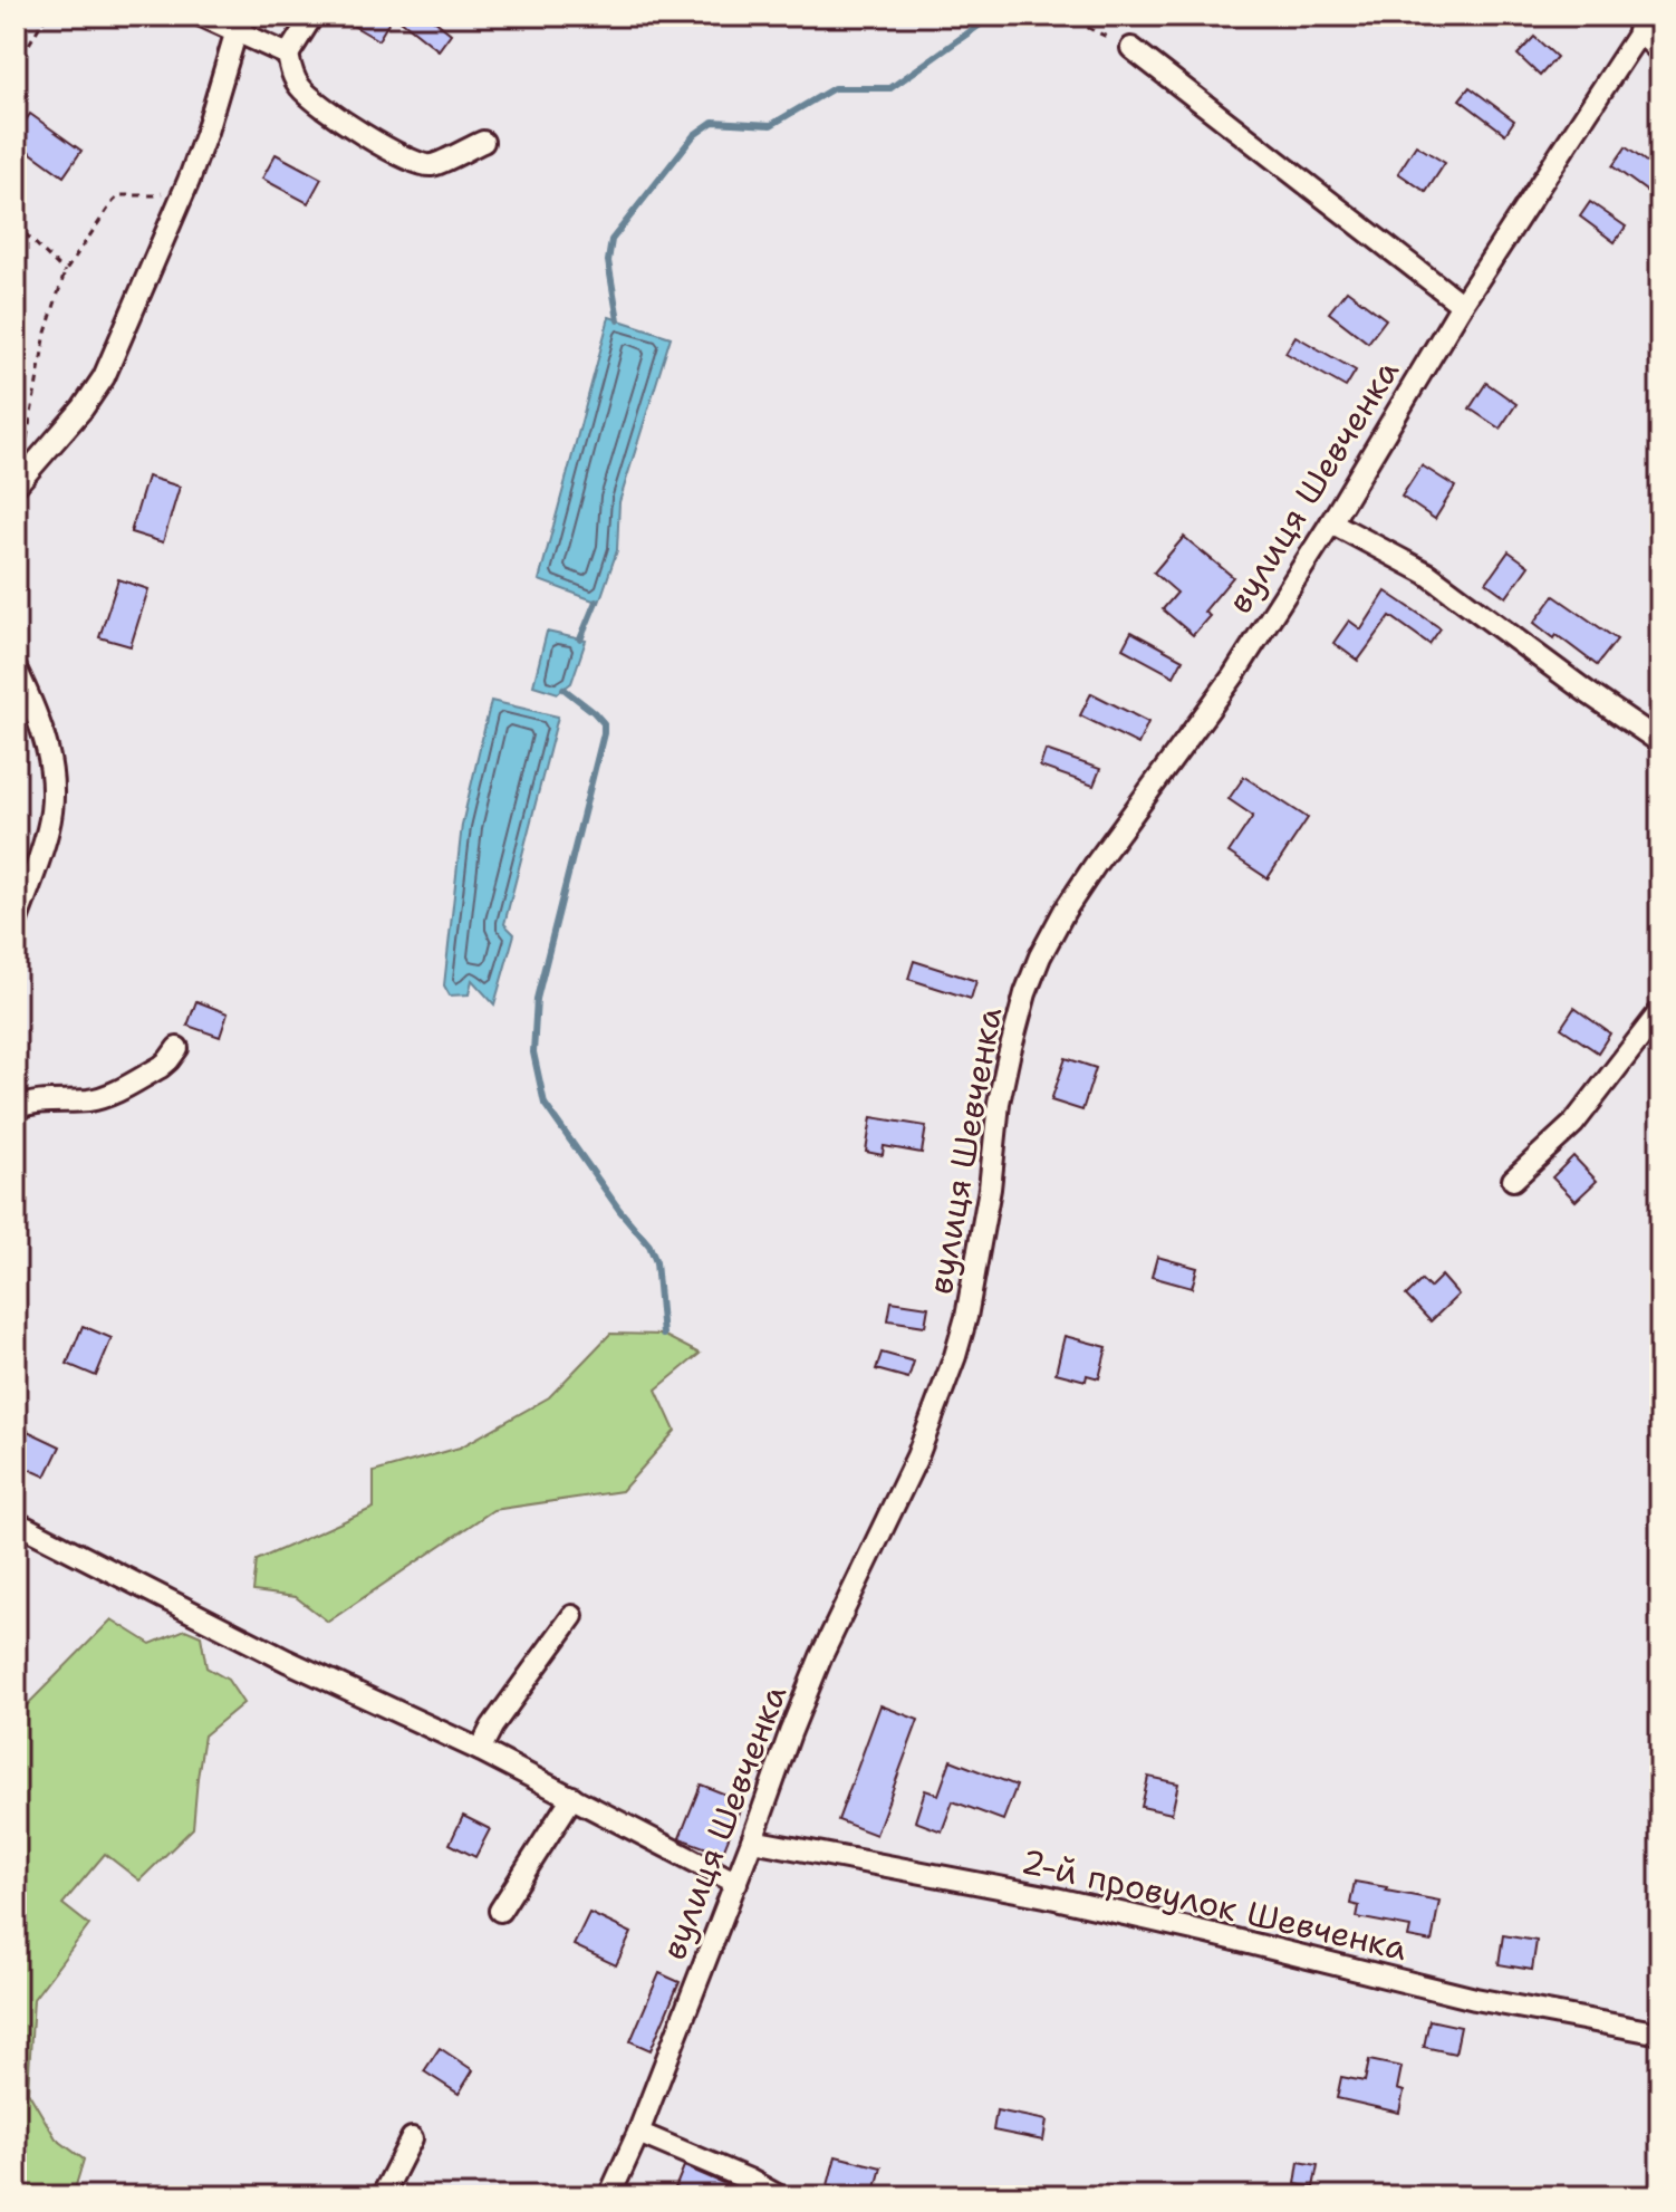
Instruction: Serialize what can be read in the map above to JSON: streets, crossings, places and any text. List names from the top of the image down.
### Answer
{
  "streets": {
    "street": ["вулиця Шевченка", "2-й провулок Шевченка"]
  },
  "crossings": [
    ["вулиця Шевченка", "2-й провулок Шевченка"]
  ]
}
